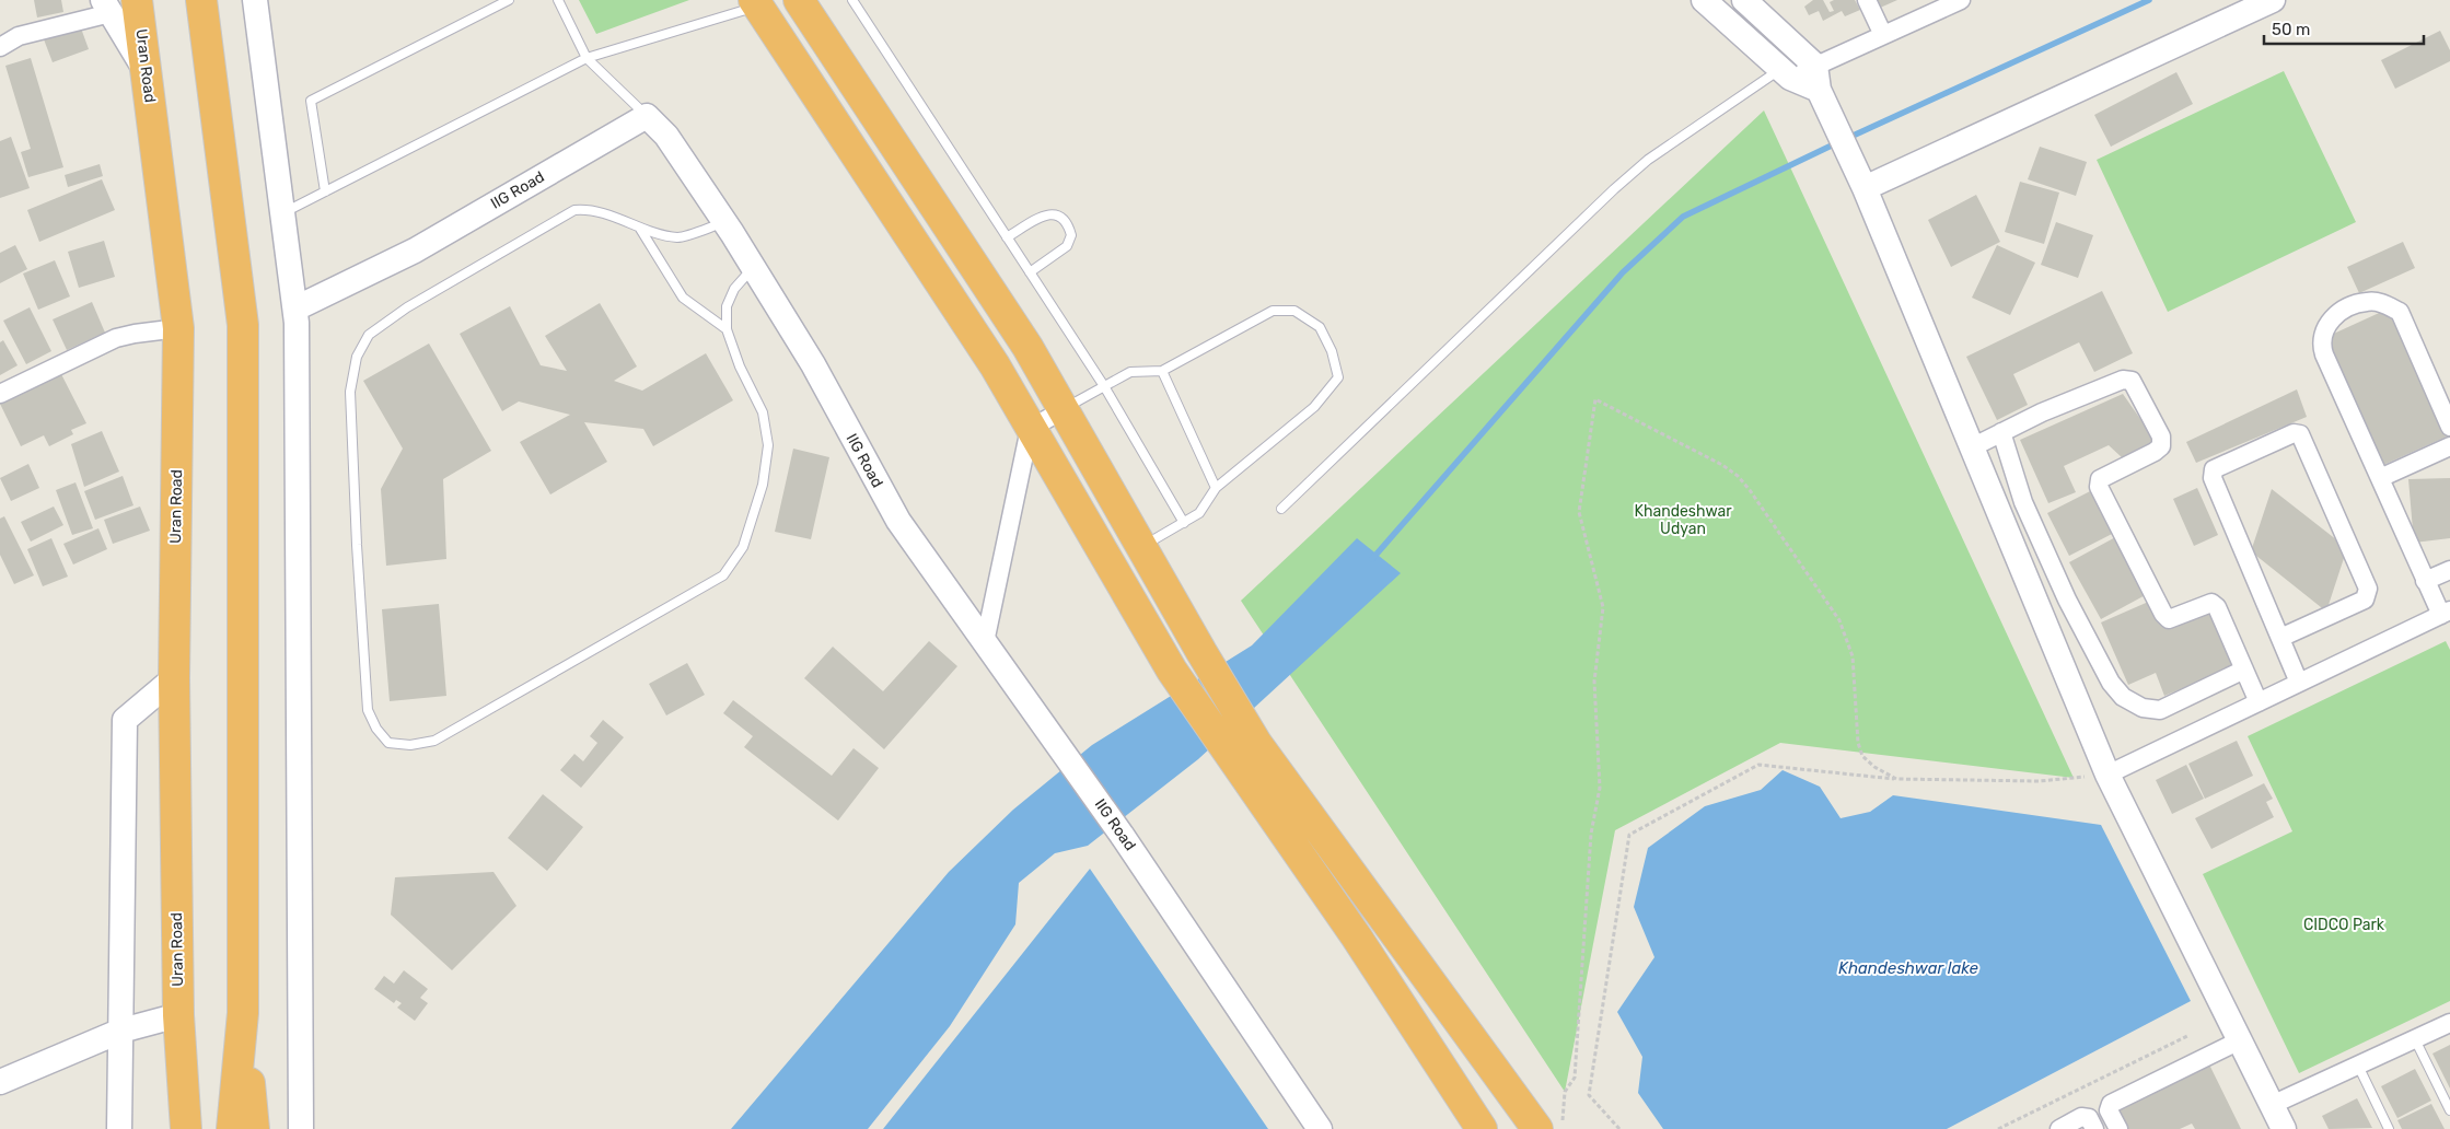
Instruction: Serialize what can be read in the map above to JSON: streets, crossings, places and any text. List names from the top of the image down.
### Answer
{
  "streets": {
    "highway": ["Uran Road"],
    "street": ["IIG Road"]
  },
  "water": ["Khandeshwar lake"],
  "parks": ["Khandeshwar Udyan", "CIDCO Park"],
  "scale_bar": "50 m"
}
